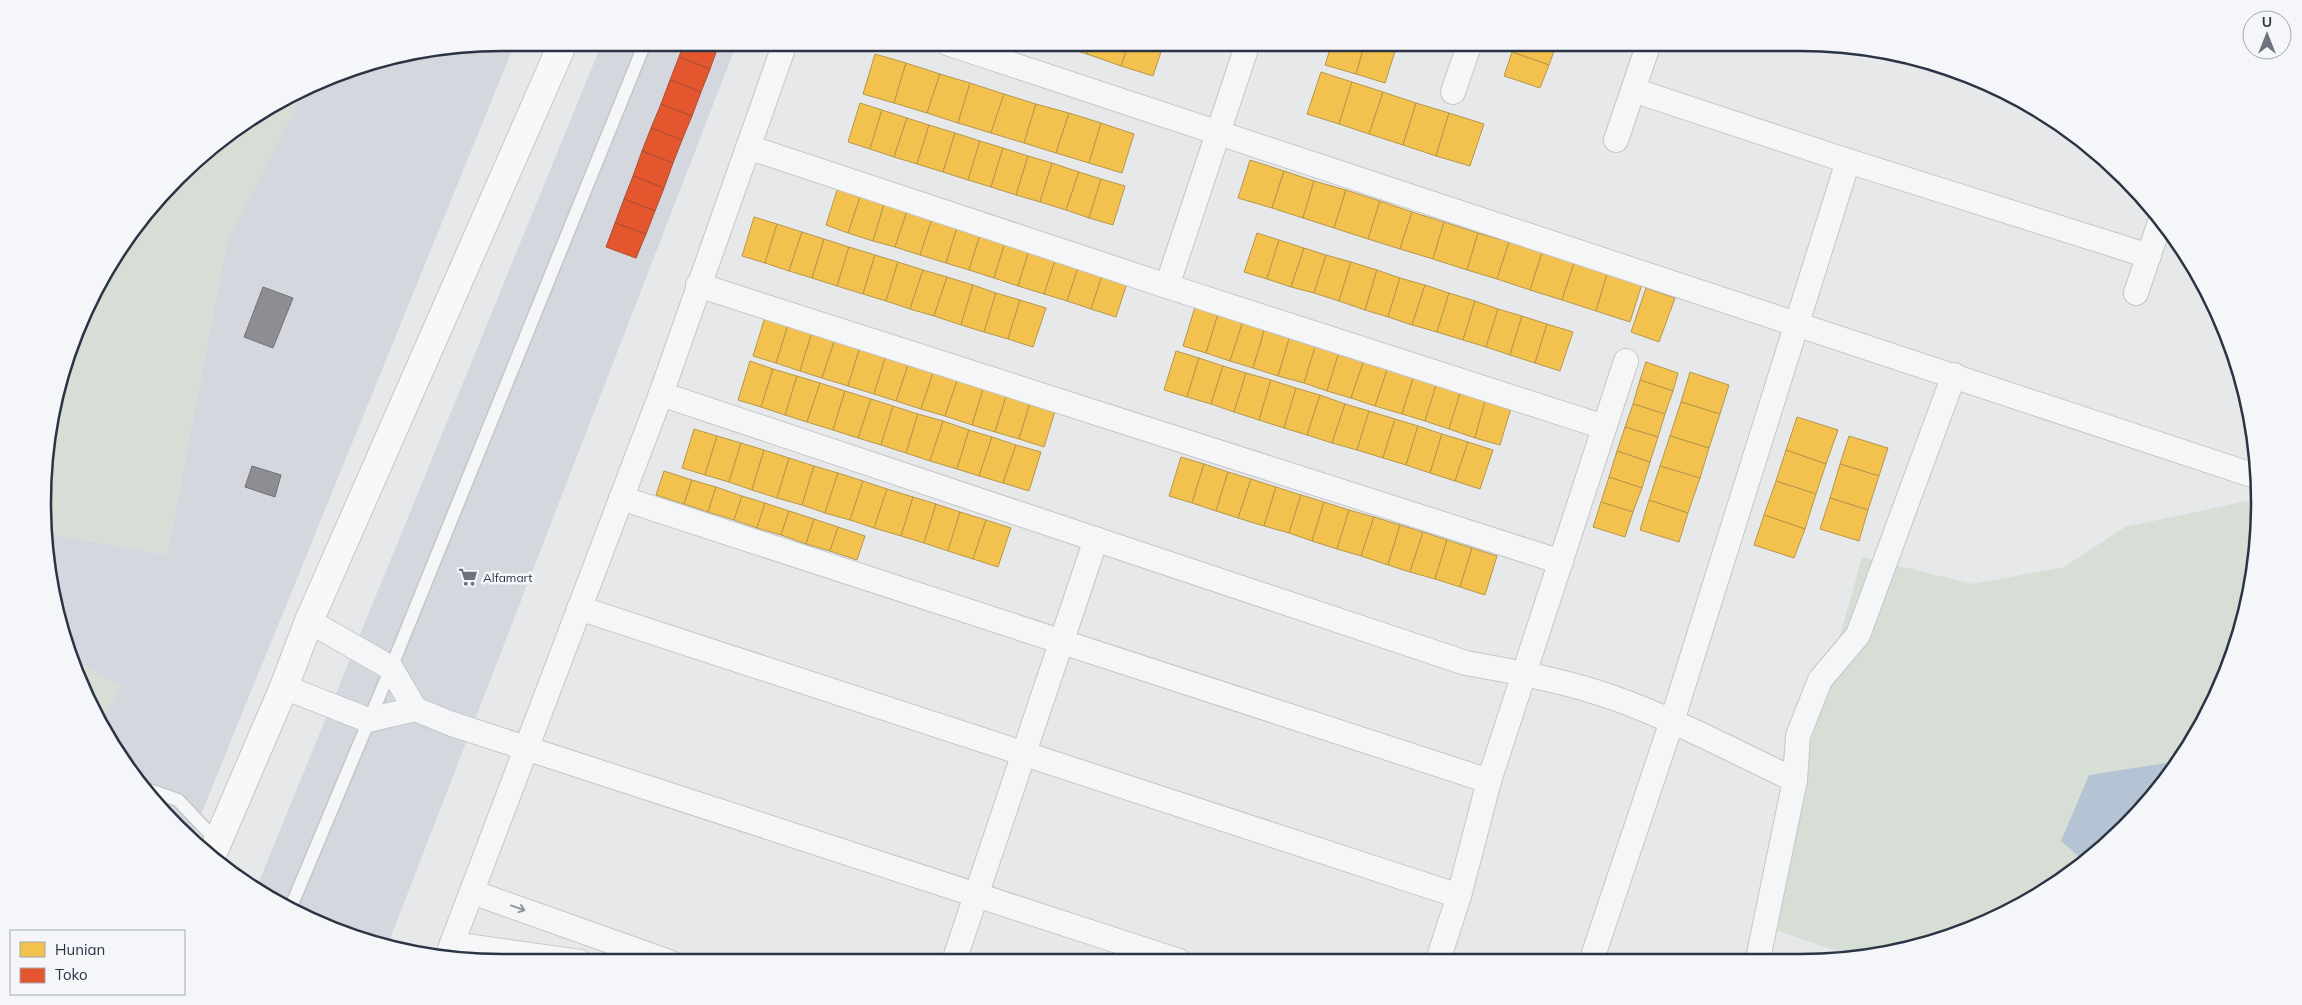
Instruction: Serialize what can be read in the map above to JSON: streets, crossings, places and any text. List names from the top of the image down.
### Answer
{
  "places": {
    "supermarket": ["Alfamart"]
  },
  "legend": ["Hunian", "Toko"],
  "north": "top"
}
